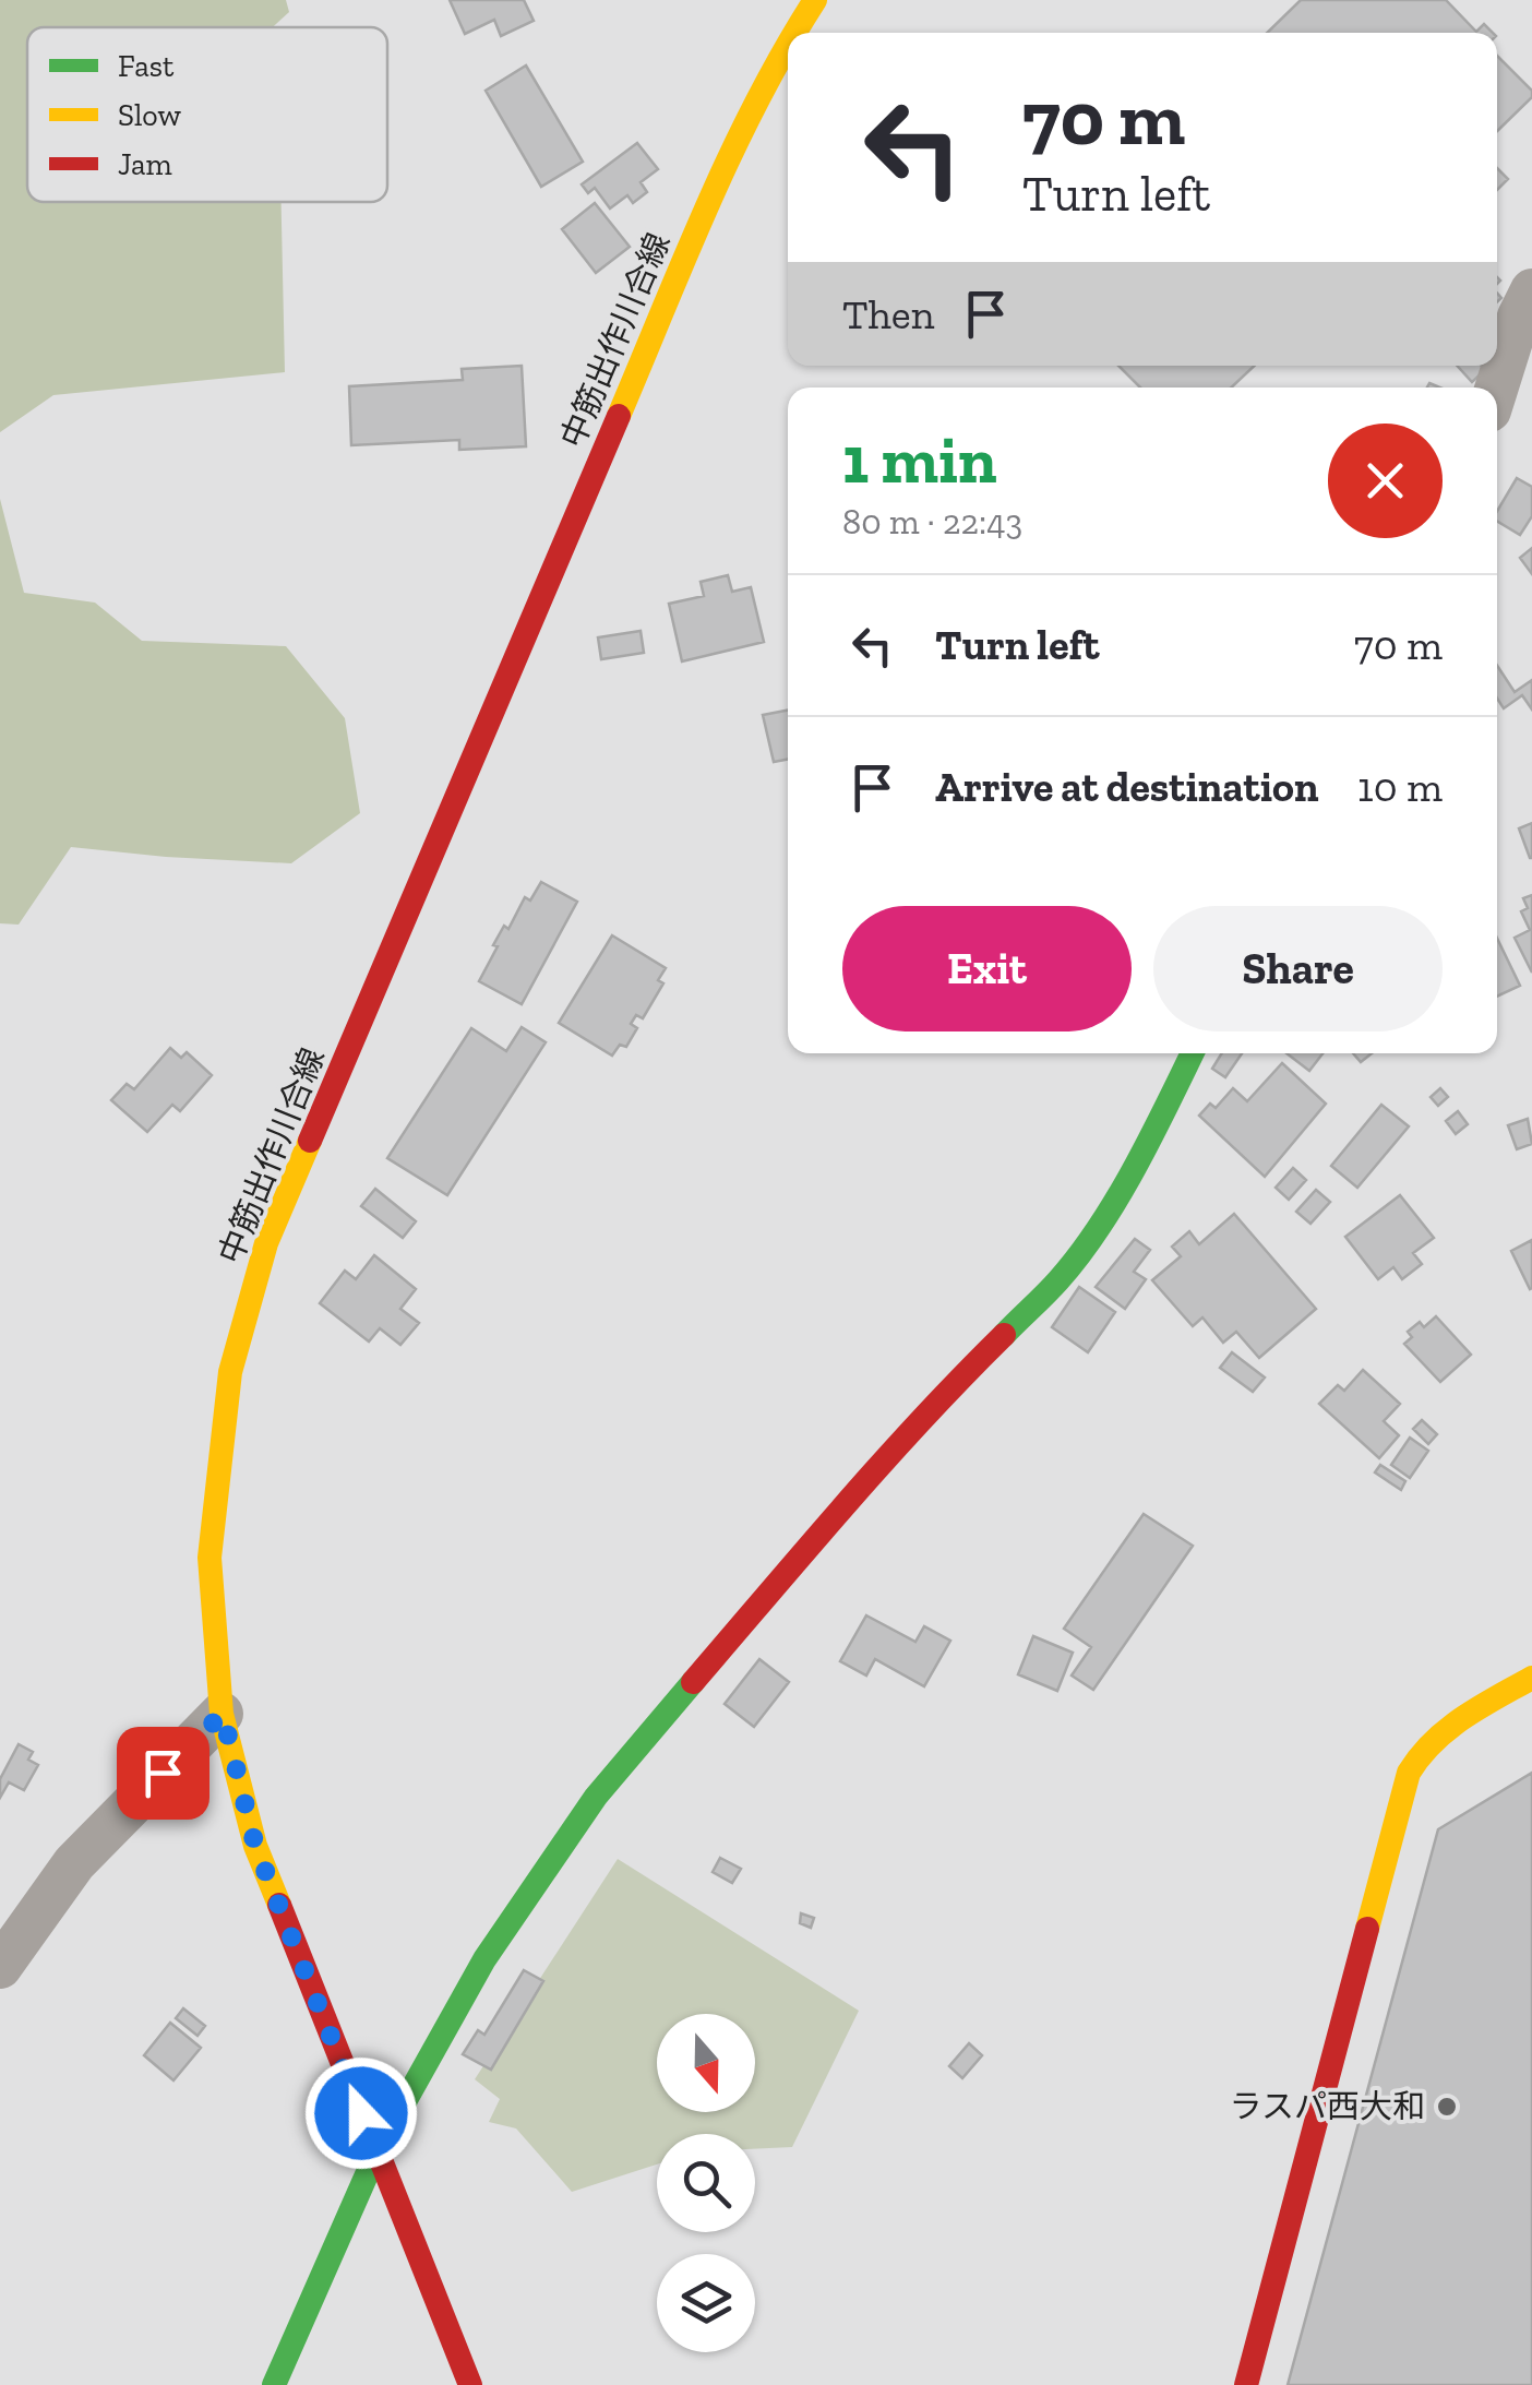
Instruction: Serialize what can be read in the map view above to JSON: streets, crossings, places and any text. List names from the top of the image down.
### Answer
{
  "streets": {
    "main road": ["中筋出作川合線"]
  },
  "places": ["ラスパ西大和"],
  "legend": ["Fast", "Slow", "Jam"],
  "north": "bottom",
  "page": {
    "turn": ["70 m", "Turn left"],
    "then": "Then",
    "heading": ["1 min", "80 m · 22:43"],
    "list": [
      {
        "name": "Turn left",
        "value": "70 m"
      },
      {
        "name": "Arrive at destination",
        "value": "10 m"
      }
    ],
    "buttons": ["Exit", "Share"]
  }
}
